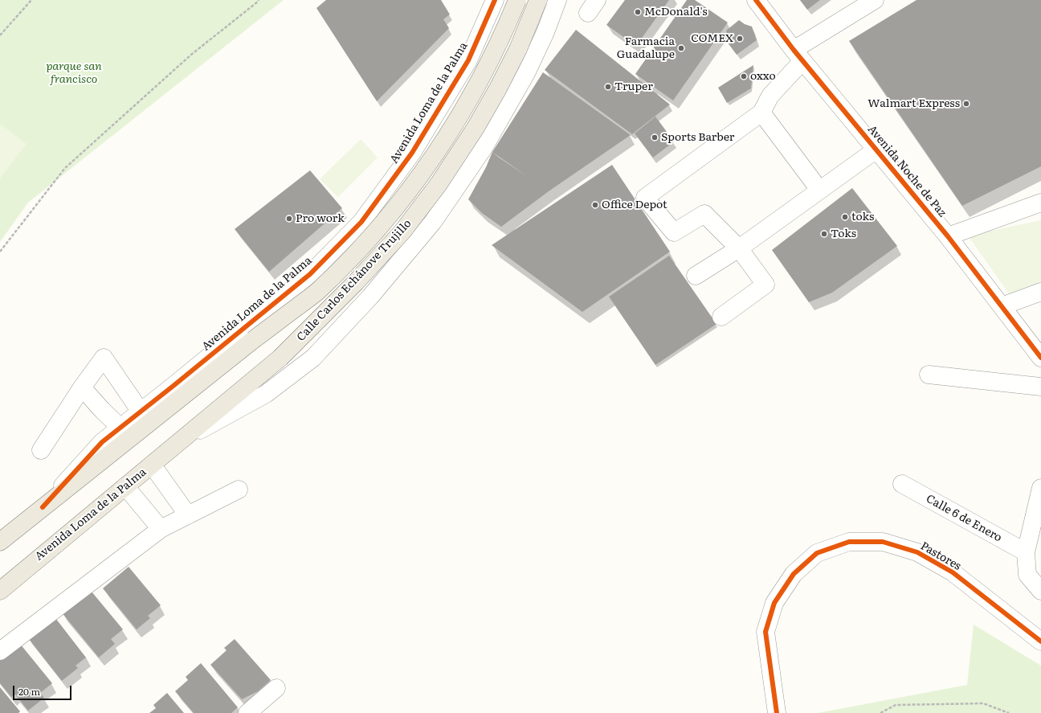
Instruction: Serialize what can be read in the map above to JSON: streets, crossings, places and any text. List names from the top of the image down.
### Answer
{
  "streets": {
    "main road": ["Avenida Loma de la Palma", "Calle Carlos Echánove Trujillo"],
    "street": ["Avenida Noche de Paz", "Calle 6 de Enero", "Pastores"]
  },
  "crossings": [
    ["Avenida Loma de la Palma", "Calle Carlos Echánove Trujillo"]
  ],
  "parks": ["parque san francisco"],
  "places": [
    "McDonald's",
    "COMEX",
    "Farmacia Guadalupe",
    "oxxo",
    "Truper",
    "Walmart Express",
    "Sports Barber",
    "Office Depot",
    "toks",
    "Pro work",
    "Toks"
  ],
  "scale_bar": "20 m"
}
